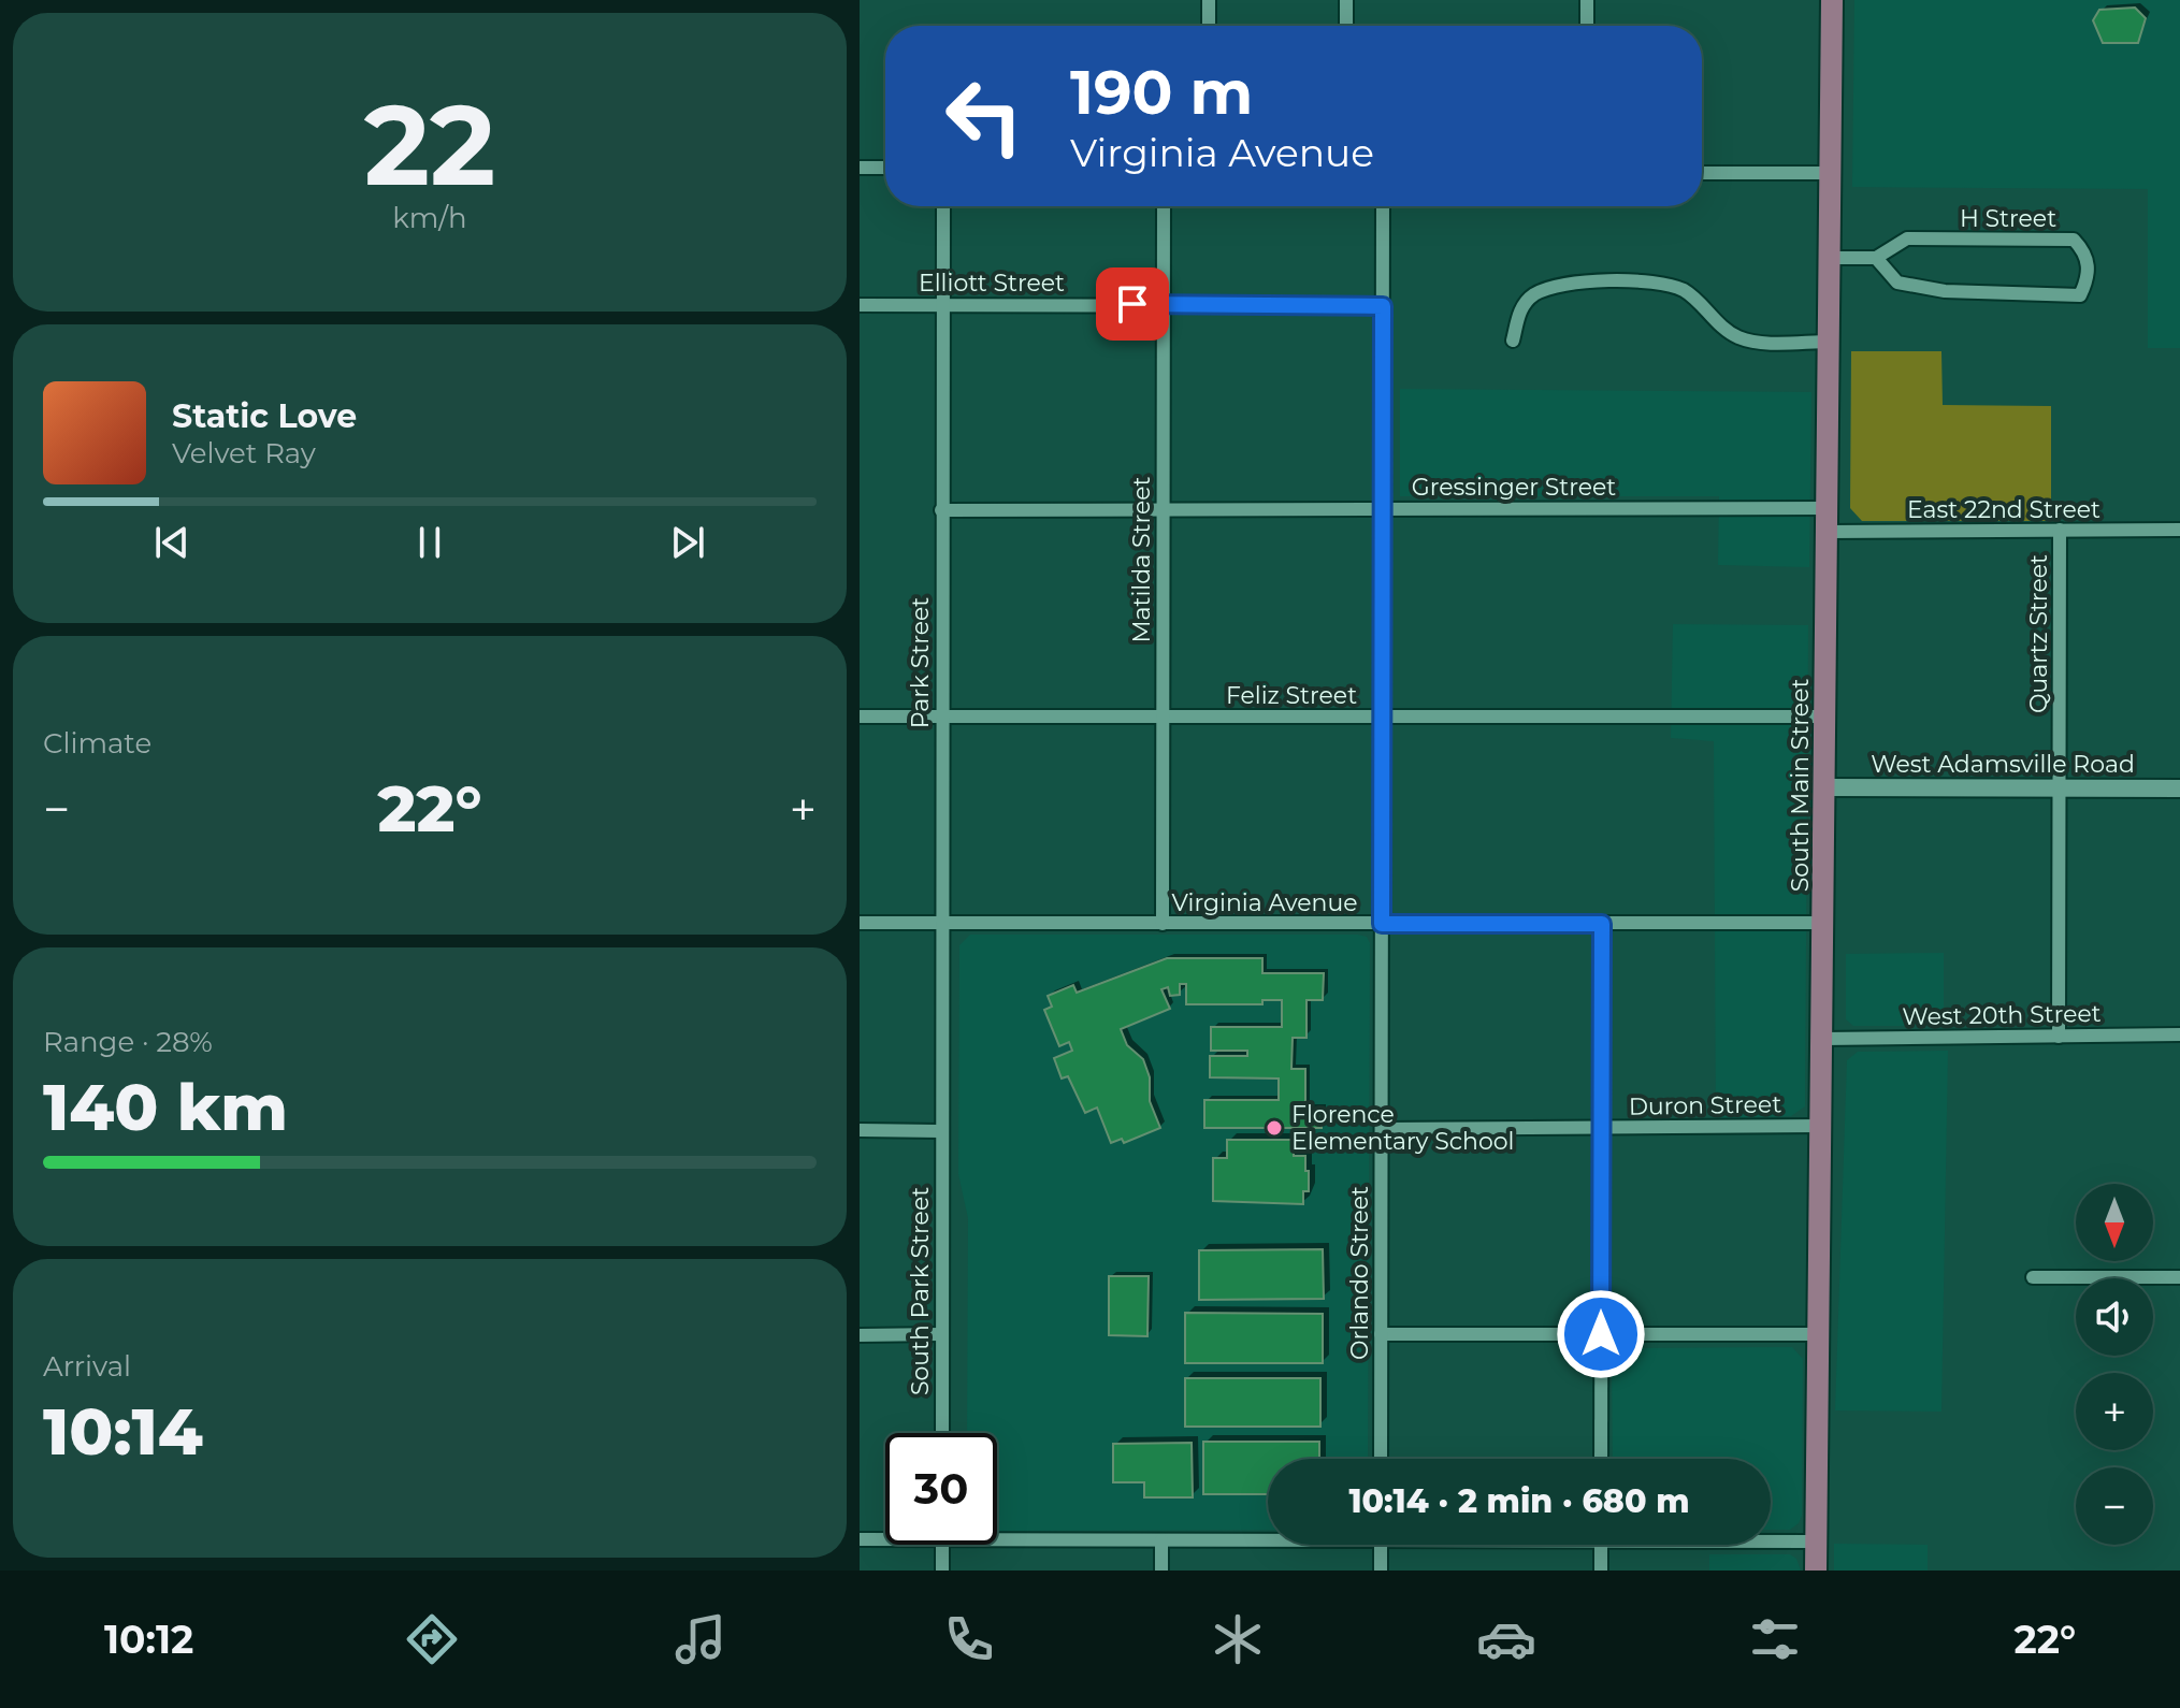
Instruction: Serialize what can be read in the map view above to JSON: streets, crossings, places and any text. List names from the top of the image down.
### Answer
{
  "streets": {
    "main road": ["South Main Street"],
    "street": [
      "H Street",
      "Elliott Street",
      "Gressinger Street",
      "East 22nd Street",
      "Matilda Street",
      "Quartz Street",
      "Park Street",
      "Feliz Street",
      "West Adamsville Road",
      "Virginia Avenue",
      "West 20th Street",
      "Duron Street",
      "Orlando Street",
      "South Park Street"
    ]
  },
  "crossings": [
    ["H Street", "South Main Street"],
    ["Elliott Street", "Matilda Street"],
    ["Elliott Street", "Park Street"],
    ["Elliott Street", "Orlando Street"],
    ["Gressinger Street", "Matilda Street"],
    ["Gressinger Street", "Park Street"],
    ["Gressinger Street", "South Main Street"],
    ["Gressinger Street", "Orlando Street"],
    ["East 22nd Street", "Quartz Street"],
    ["East 22nd Street", "South Main Street"],
    ["Matilda Street", "Feliz Street"],
    ["Matilda Street", "Virginia Avenue"],
    ["Quartz Street", "West Adamsville Road"],
    ["Quartz Street", "West 20th Street"],
    ["Park Street", "Feliz Street"],
    ["Park Street", "Virginia Avenue"],
    ["Park Street", "South Park Street"],
    ["Feliz Street", "South Main Street"],
    ["Feliz Street", "Orlando Street"],
    ["West Adamsville Road", "South Main Street"],
    ["South Main Street", "Virginia Avenue"],
    ["South Main Street", "West 20th Street"],
    ["South Main Street", "Duron Street"],
    ["Virginia Avenue", "Orlando Street"],
    ["Duron Street", "Orlando Street"]
  ],
  "places": ["Florence Elementary School"],
  "north": "bottom",
  "page": {
    "tile": [
      ["22", "km/h"],
      "Climate",
      ["Range · 28%", "140 km"],
      ["Arrival", "10:14"]
    ],
    "turn": ["190 m", "Virginia Avenue"],
    "song": ["Static Love", "Velvet Ray"],
    "heat": ["−", "22°", "+"],
    "map_buttons": ["+", "−"],
    "limit": "30",
    "trip": "10:14 · 2 min · 680 m",
    "tabs": ["10:12", "22°"]
  }
}
